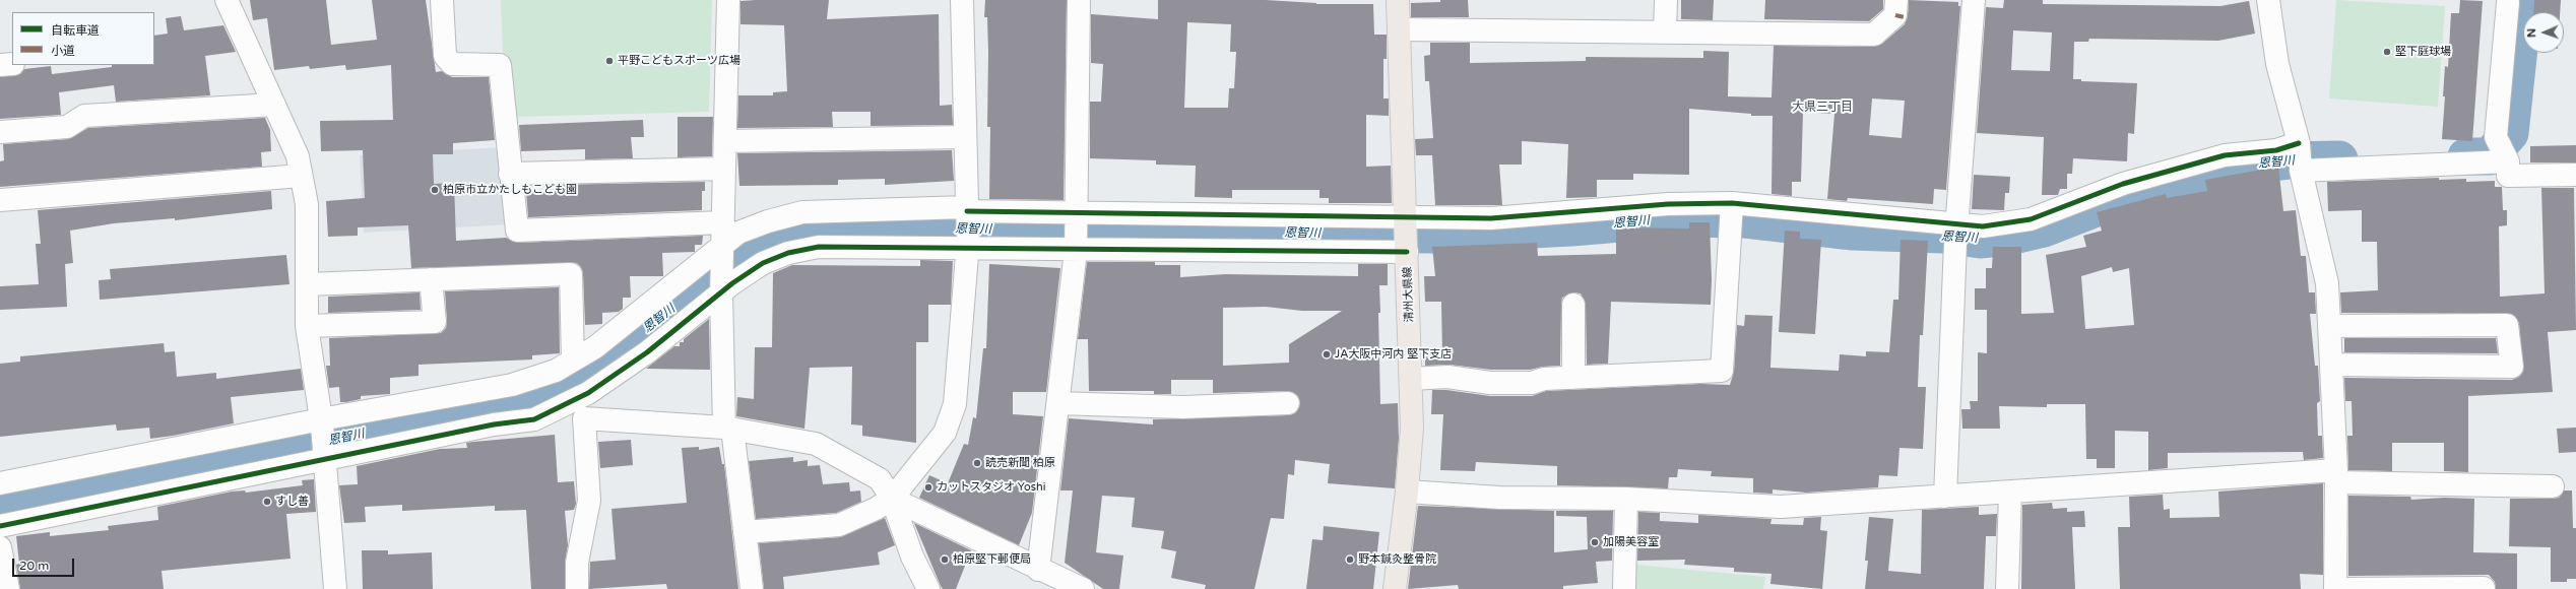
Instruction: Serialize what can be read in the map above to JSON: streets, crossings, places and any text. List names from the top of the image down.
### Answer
{
  "streets": {
    "main road": ["清州大県線"]
  },
  "districts": ["大県三丁目"],
  "water": ["恩智川"],
  "places": [
    "堅下庭球場",
    "平野こどもスポーツ広場",
    "柏原市立かたしもこども園",
    "JA大阪中河内 堅下支店",
    "読売新聞 柏原",
    "カットスタジオ Yoshi",
    "すし善",
    "加陽美容室",
    "柏原堅下郵便局",
    "野本鍼灸整骨院"
  ],
  "legend": ["自転車道", "小道"],
  "scale_bar": "20 m",
  "north": "left"
}
